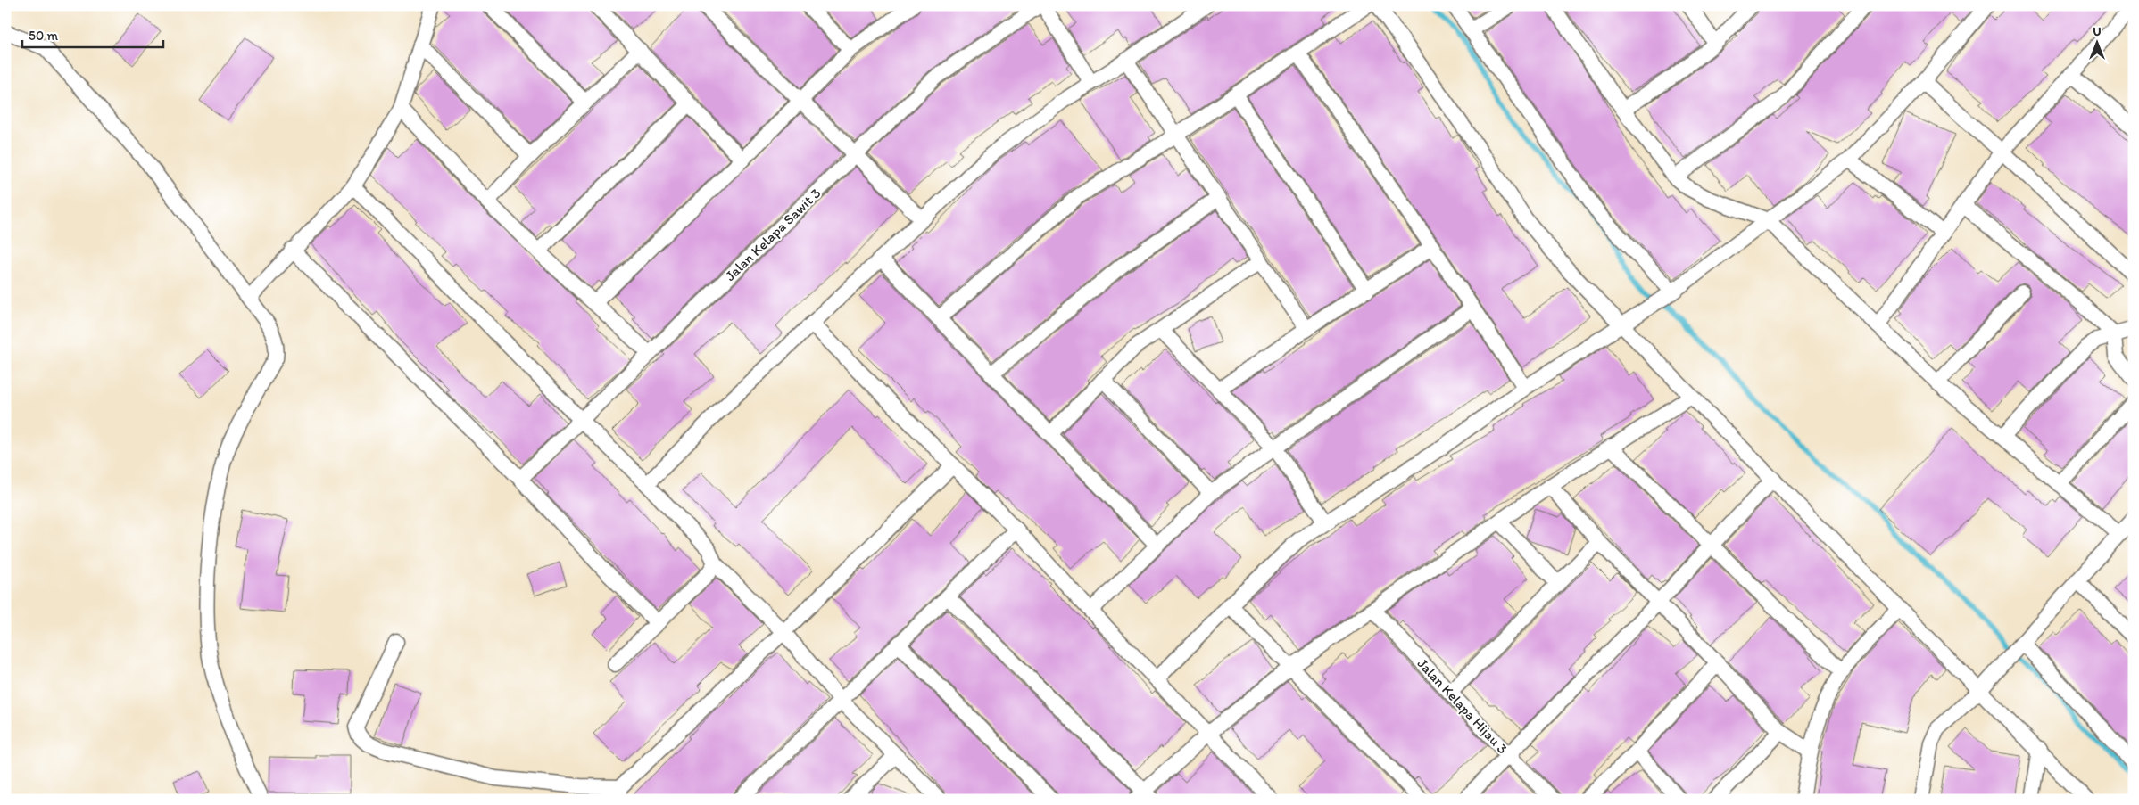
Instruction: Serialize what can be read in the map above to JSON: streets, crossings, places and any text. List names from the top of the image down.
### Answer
{
  "streets": {
    "street": ["Jalan Kelapa Sawit 3", "Jalan Kelapa Hijau 3"]
  },
  "scale_bar": "50 m",
  "north": "top"
}
